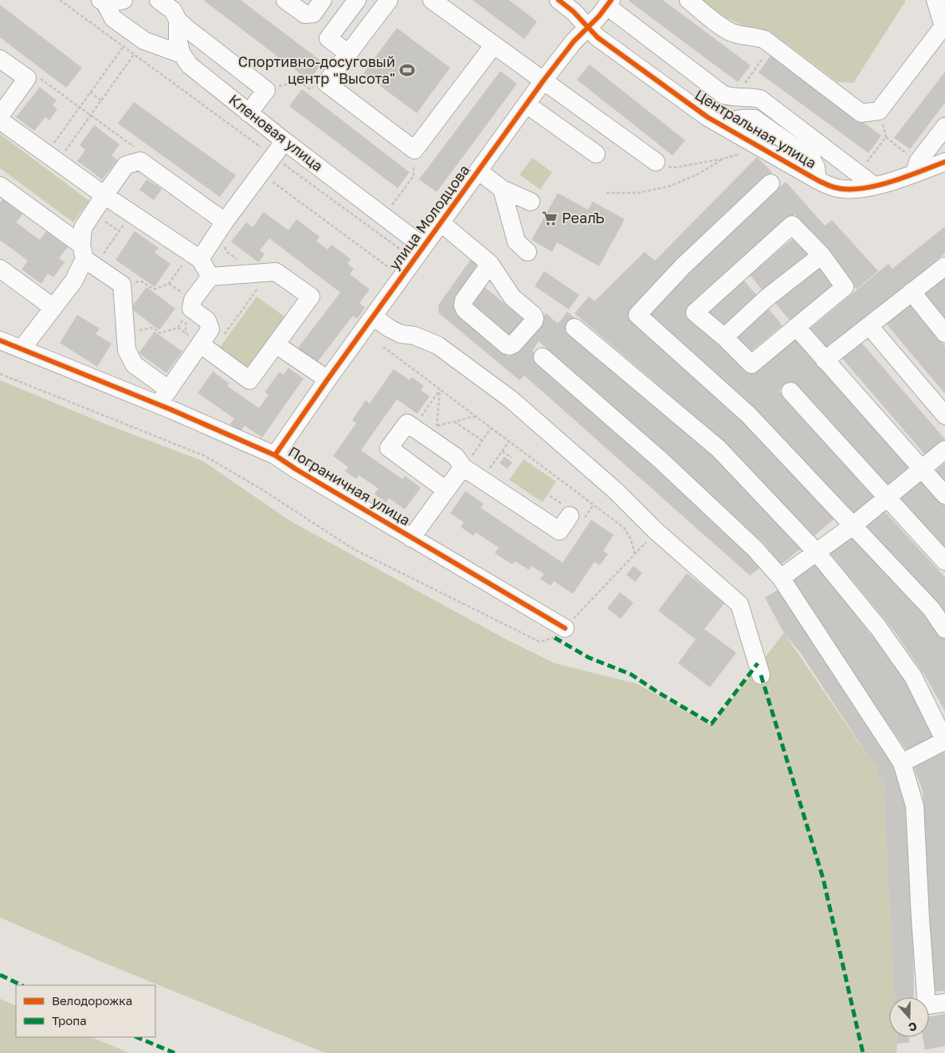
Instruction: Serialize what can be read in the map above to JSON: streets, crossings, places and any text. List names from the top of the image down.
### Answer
{
  "streets": {
    "street": [
      "Центральная улица",
      "Кленовая улица",
      "улица Молодцова",
      "Пограничная улица"
    ]
  },
  "crossings": [
    ["Центральная улица", "улица Молодцова"],
    ["Кленовая улица", "улица Молодцова"],
    ["улица Молодцова", "Пограничная улица"]
  ],
  "places": {
    "sports": ["Спортивно-досуговый центр \"Высота\""],
    "supermarket": ["РеалЪ"]
  },
  "legend": ["Велодорожка", "Тропа"],
  "north": "bottom"
}
